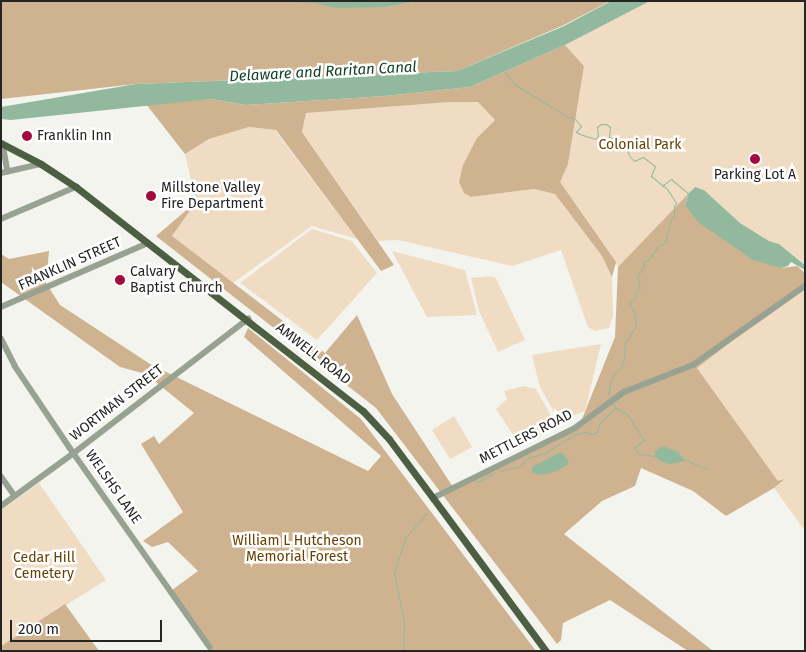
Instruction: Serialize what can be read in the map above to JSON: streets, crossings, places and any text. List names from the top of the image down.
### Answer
{
  "streets": {
    "main road": ["AMWELL ROAD"],
    "street": [
      "FRANKLIN STREET",
      "WORTMAN STREET",
      "METTLERS ROAD",
      "WELSHS LANE"
    ]
  },
  "crossings": [
    ["FRANKLIN STREET", "AMWELL ROAD"],
    ["AMWELL ROAD", "WORTMAN STREET"],
    ["AMWELL ROAD", "METTLERS ROAD"],
    ["WORTMAN STREET", "WELSHS LANE"]
  ],
  "water": ["Delaware and Raritan Canal"],
  "parks": ["Colonial Park", "William L Hutcheson Memorial Forest", "Cedar Hill Cemetery"],
  "places": [
    "Franklin Inn",
    "Parking Lot A",
    "Millstone Valley Fire Department",
    "Calvary Baptist Church"
  ],
  "scale_bar": "200 m"
}
